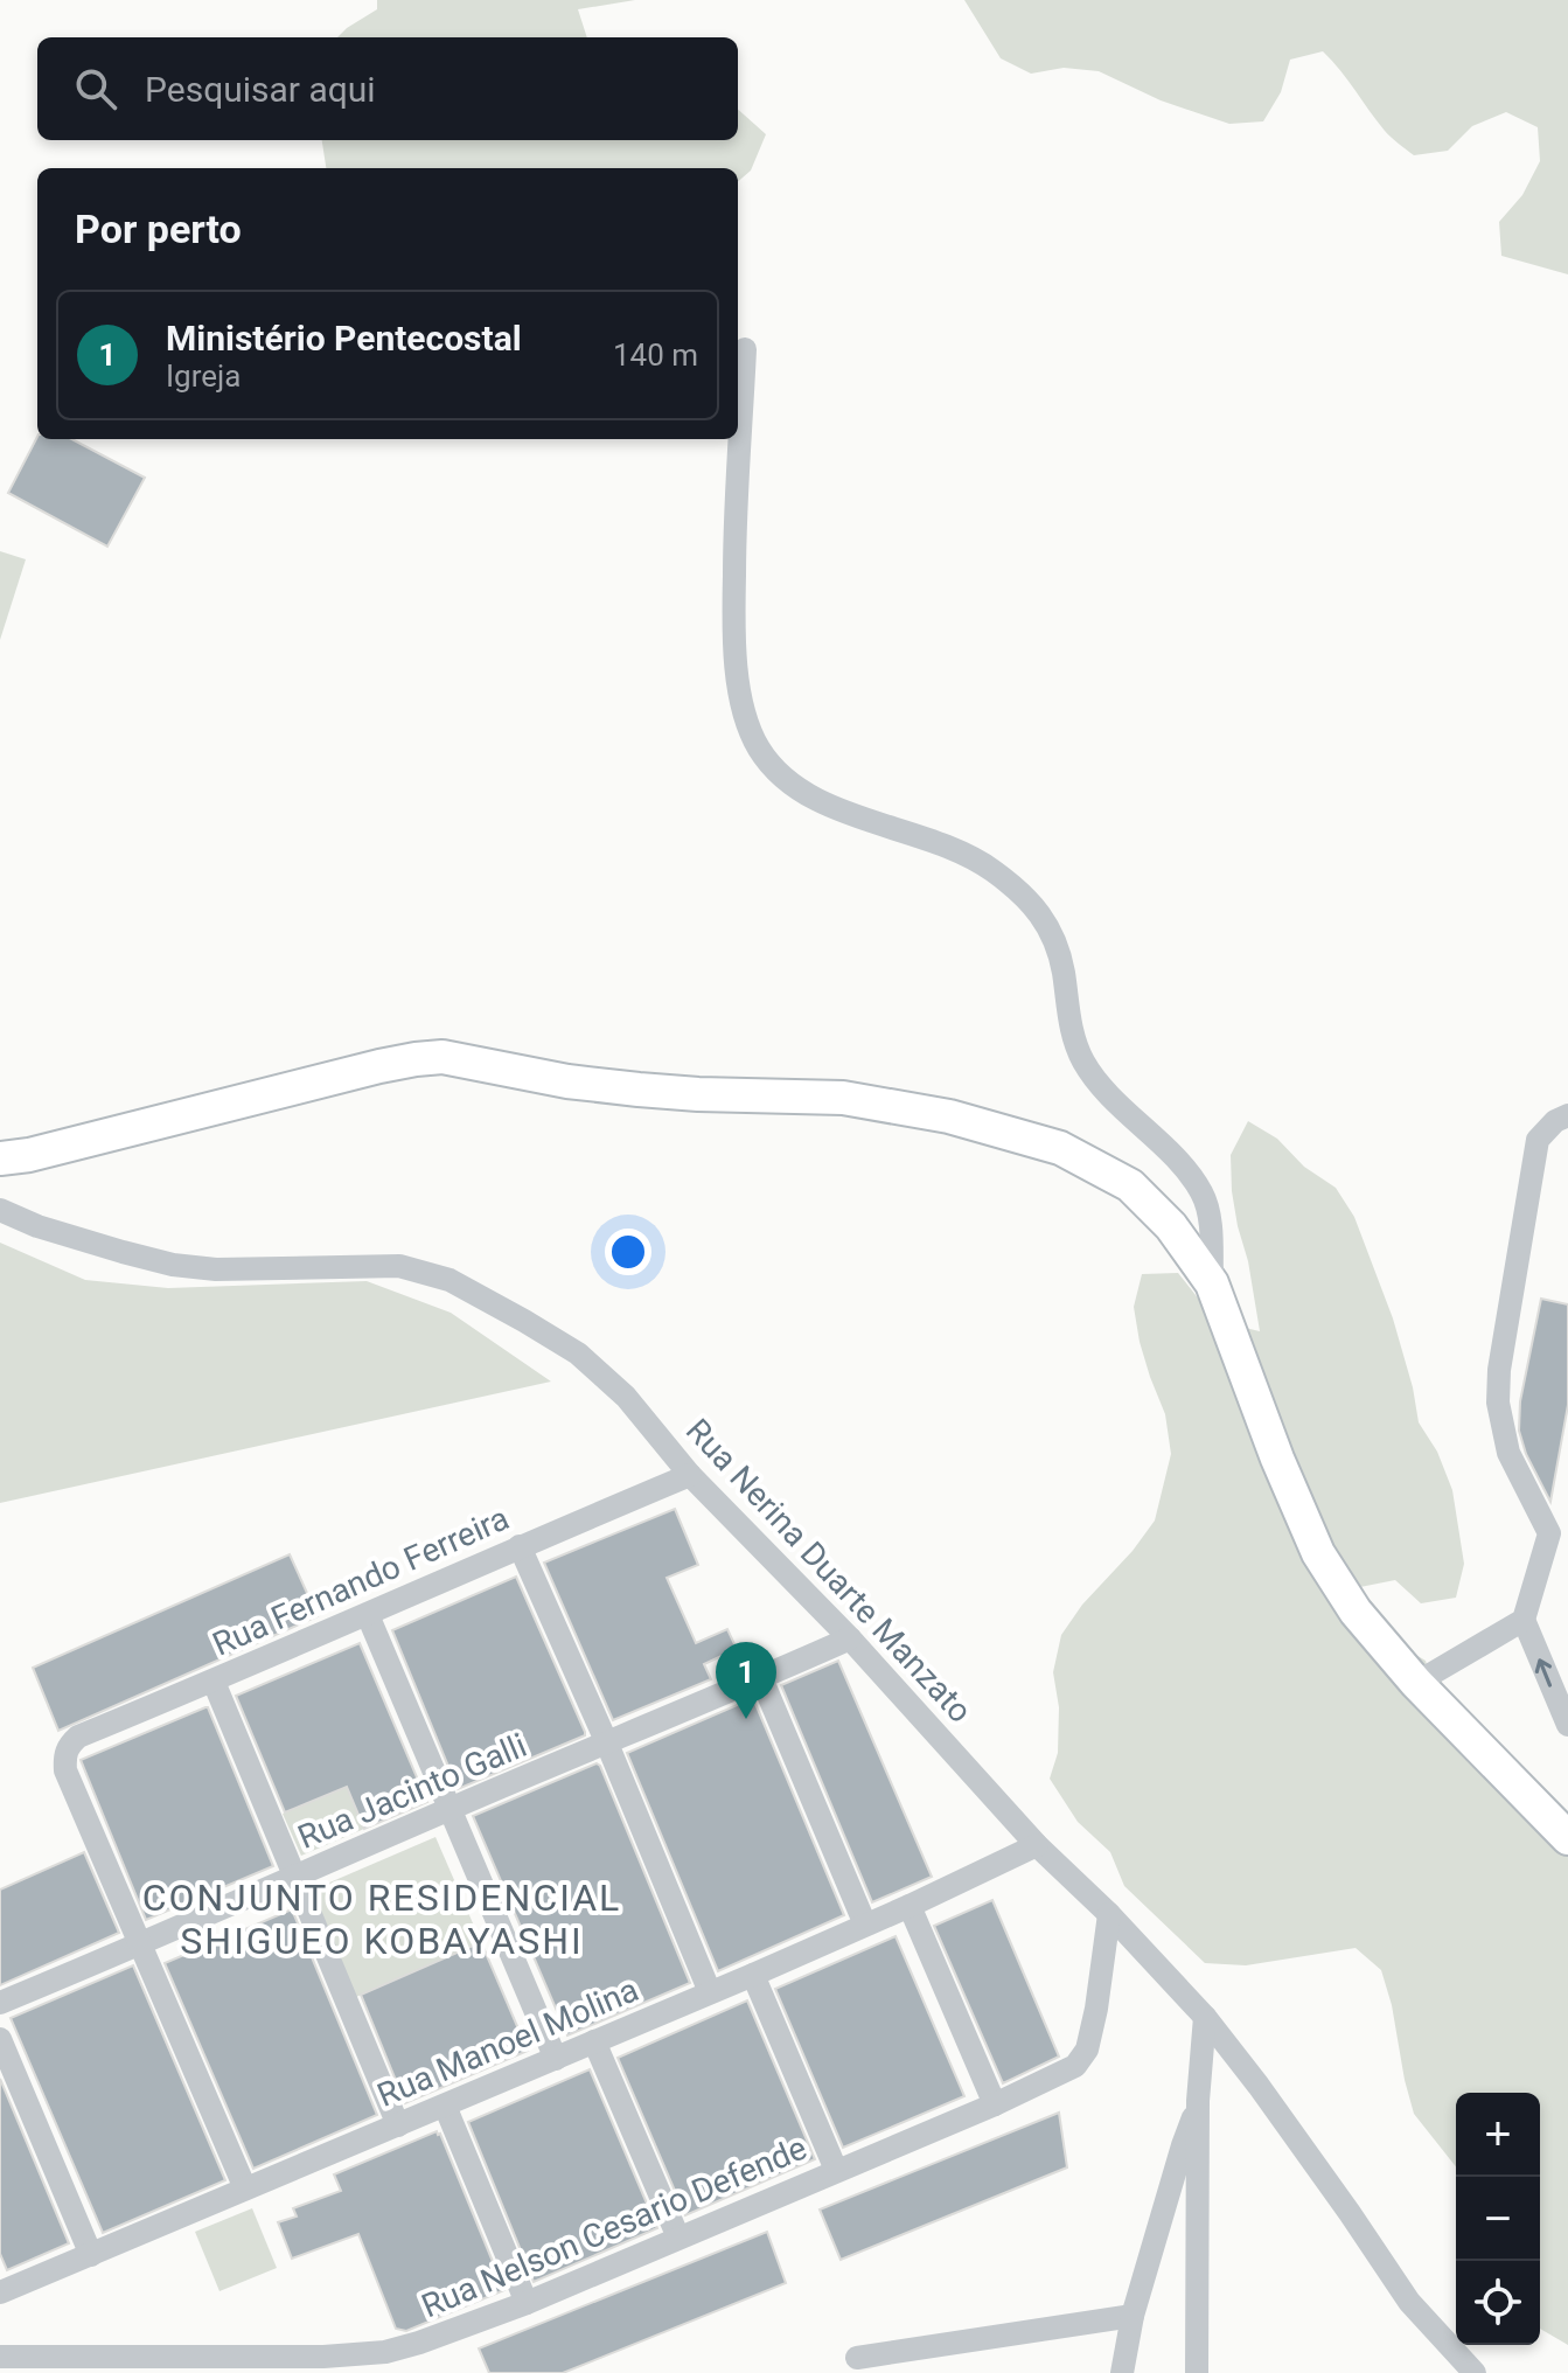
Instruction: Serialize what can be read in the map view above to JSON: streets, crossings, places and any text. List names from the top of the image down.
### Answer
{
  "streets": {
    "street": [
      "Rua Nerina Duarte Manzato",
      "Rua Fernando Ferreira",
      "Rua Jacinto Galli",
      "Rua Manoel Molina",
      "Rua Nelson Cesario Defende"
    ]
  },
  "crossings": [
    ["Rua Nerina Duarte Manzato", "Rua Fernando Ferreira"],
    ["Rua Nerina Duarte Manzato", "Rua Jacinto Galli"],
    ["Rua Nerina Duarte Manzato", "Rua Manoel Molina"],
    ["Rua Nerina Duarte Manzato", "Rua Nelson Cesario Defende"],
    ["Rua Fernando Ferreira", "Rua Jacinto Galli"]
  ],
  "districts": ["CONJUNTO RESIDENCIAL SHIGUEO KOBAYASHI"],
  "page": {
    "search": "Pesquisar aqui",
    "heading": "Por perto",
    "list": [
      {
        "mark": "1",
        "name": "Ministério Pentecostal",
        "note": "Igreja",
        "value": "140 m"
      }
    ],
    "pins": "1",
    "map_buttons": ["+", "−"]
  }
}
